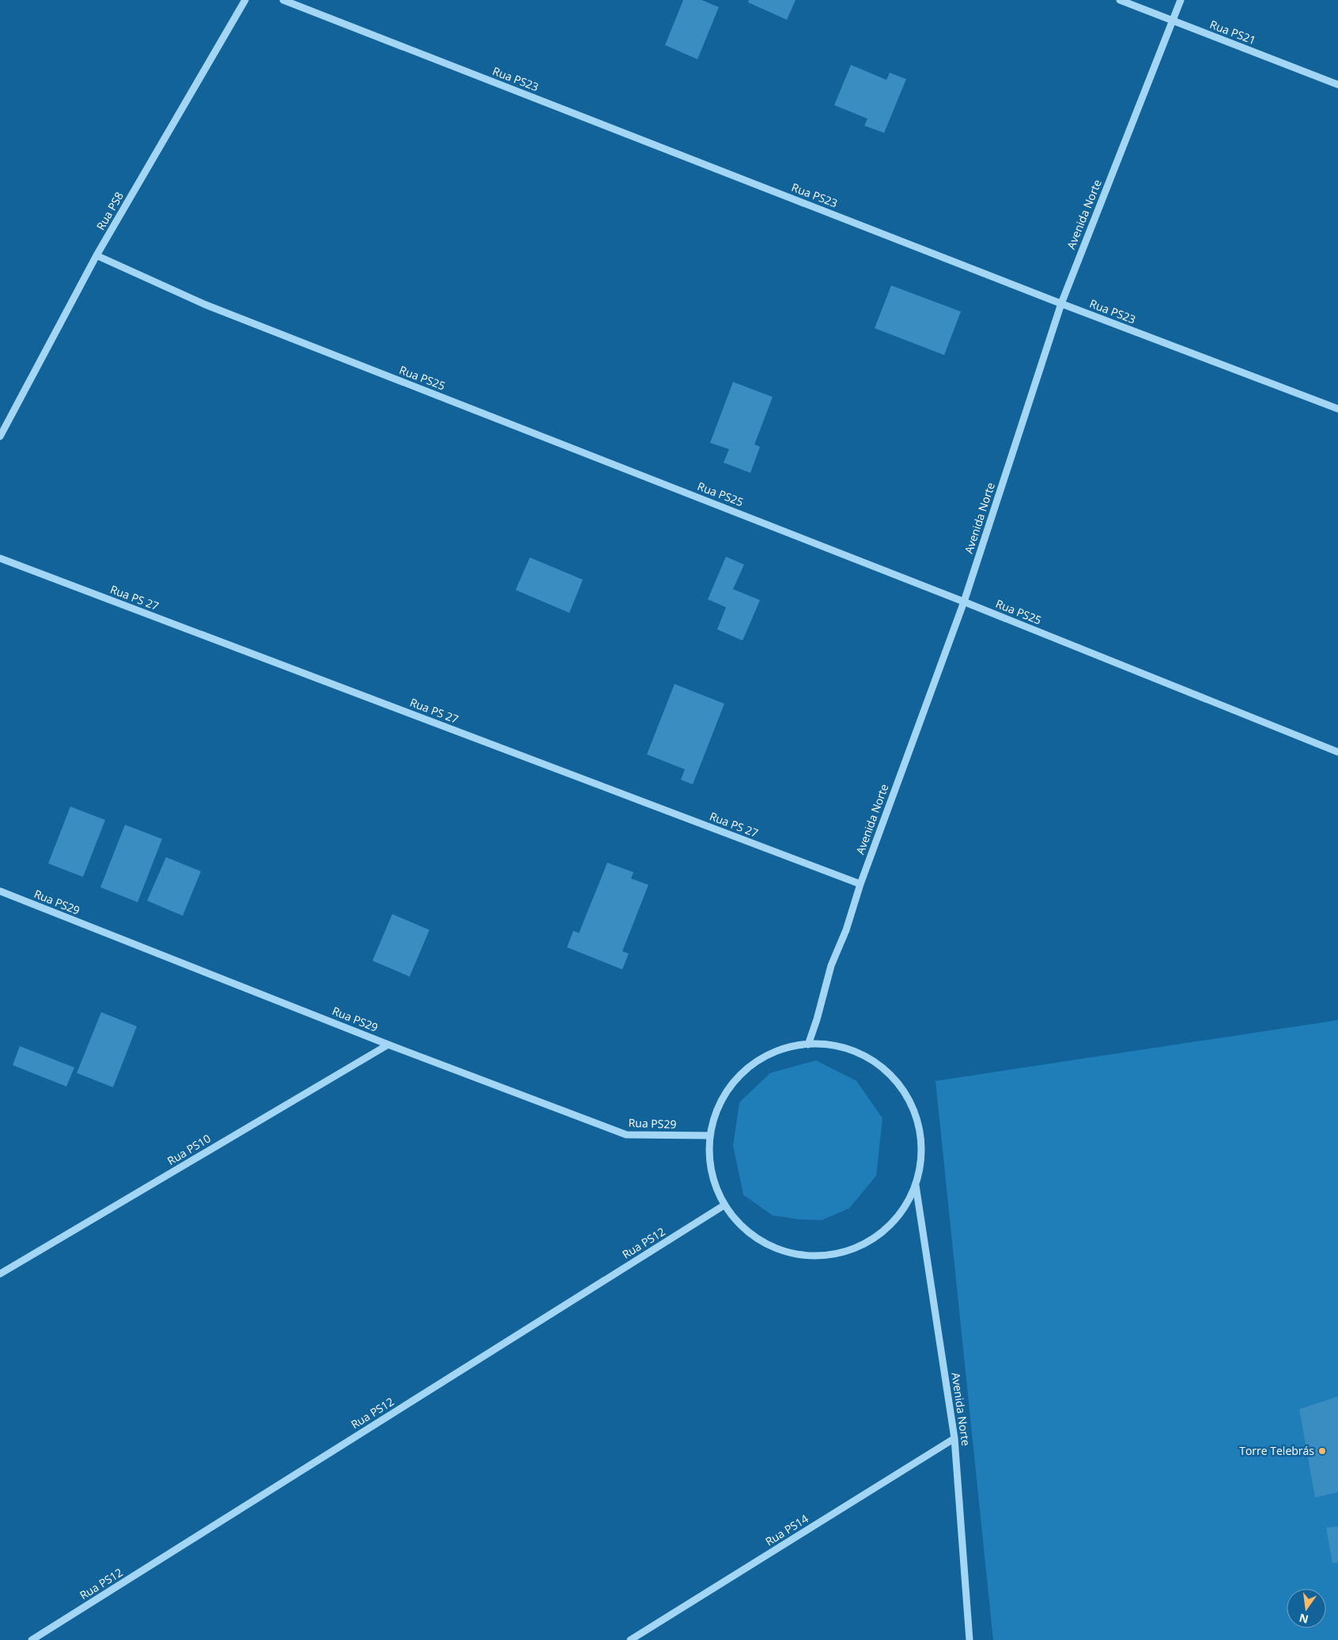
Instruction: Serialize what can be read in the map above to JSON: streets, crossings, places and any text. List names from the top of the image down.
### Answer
{
  "streets": {
    "street": [
      "Rua PS21",
      "Rua PS23",
      "Rua PS8",
      "Avenida Norte",
      "Rua PS25",
      "Rua PS 27",
      "Rua PS29",
      "Rua PS10",
      "Rua PS12",
      "Rua PS14"
    ]
  },
  "crossings": [
    ["Rua PS21", "Avenida Norte"],
    ["Rua PS23", "Avenida Norte"],
    ["Rua PS8", "Rua PS25"],
    ["Avenida Norte", "Rua PS25"],
    ["Avenida Norte", "Rua PS 27"],
    ["Avenida Norte", "Rua PS14"],
    ["Rua PS29", "Rua PS10"]
  ],
  "places": ["Torre Telebrás"],
  "north": "bottom"
}
